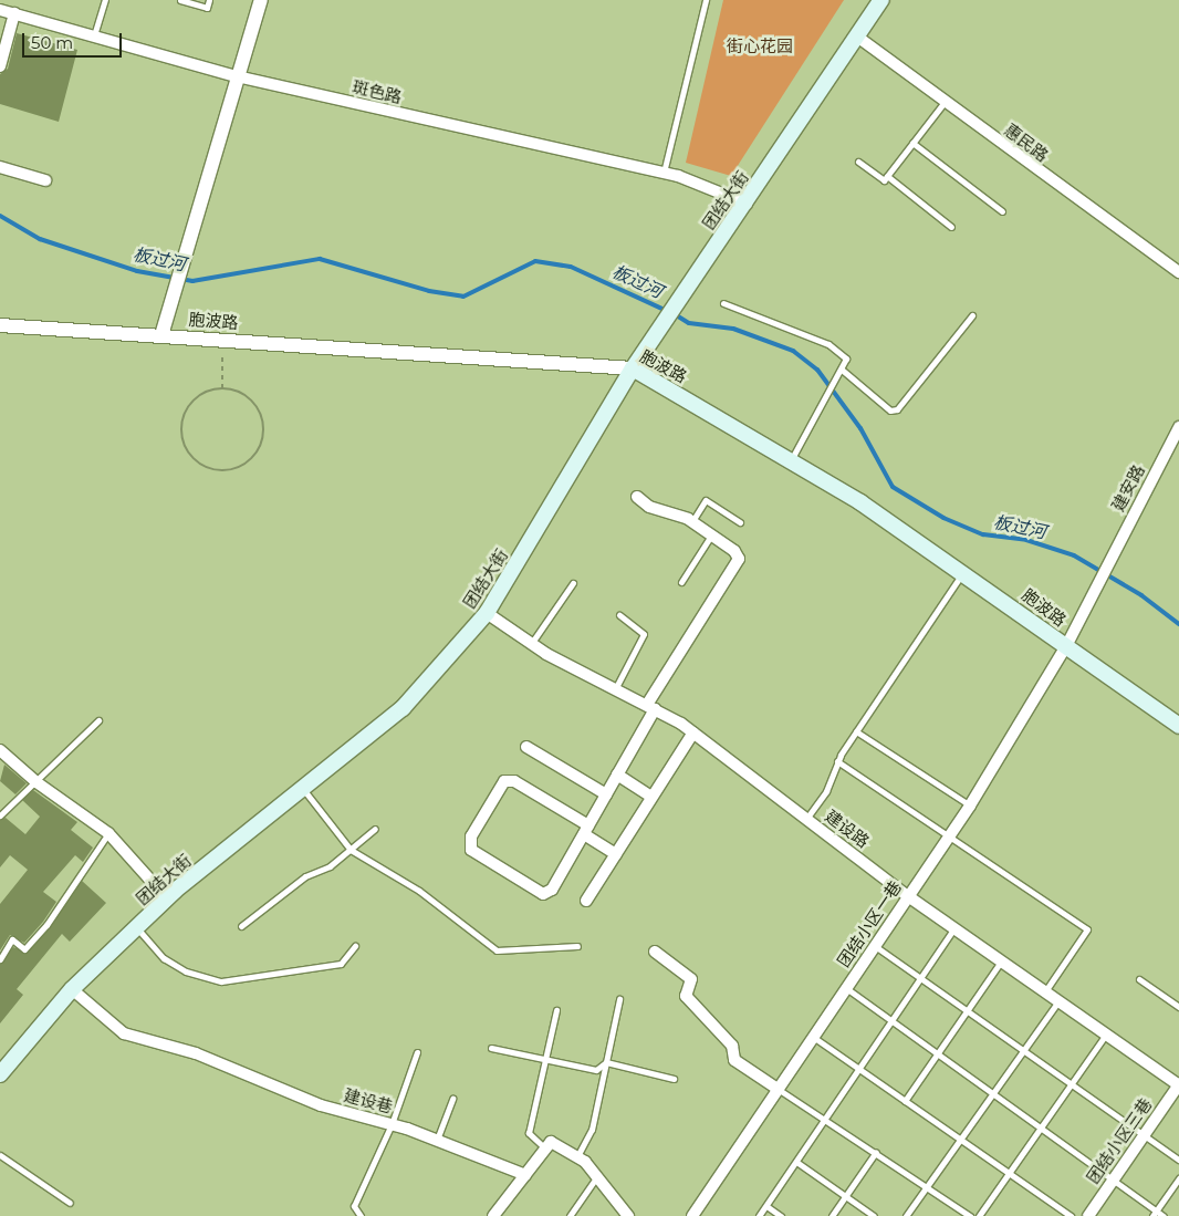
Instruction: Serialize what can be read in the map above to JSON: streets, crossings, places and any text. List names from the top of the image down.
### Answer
{
  "streets": {
    "main road": ["团结大街", "胞波路"],
    "street": [
      "斑色路",
      "惠民路",
      "建安路",
      "建设路",
      "团结小区一巷",
      "建设巷",
      "团结小区三巷"
    ]
  },
  "crossings": [
    ["斑色路", "团结大街"],
    ["惠民路", "团结大街"],
    ["团结大街", "胞波路"],
    ["团结大街", "建设路"],
    ["团结大街", "建设巷"],
    ["胞波路", "建安路"],
    ["胞波路", "团结小区一巷"],
    ["建安路", "团结小区一巷"],
    ["建设路", "团结小区一巷"],
    ["建设路", "团结小区三巷"]
  ],
  "water": ["板过河"],
  "parks": ["街心花园"],
  "scale_bar": "50 m"
}
